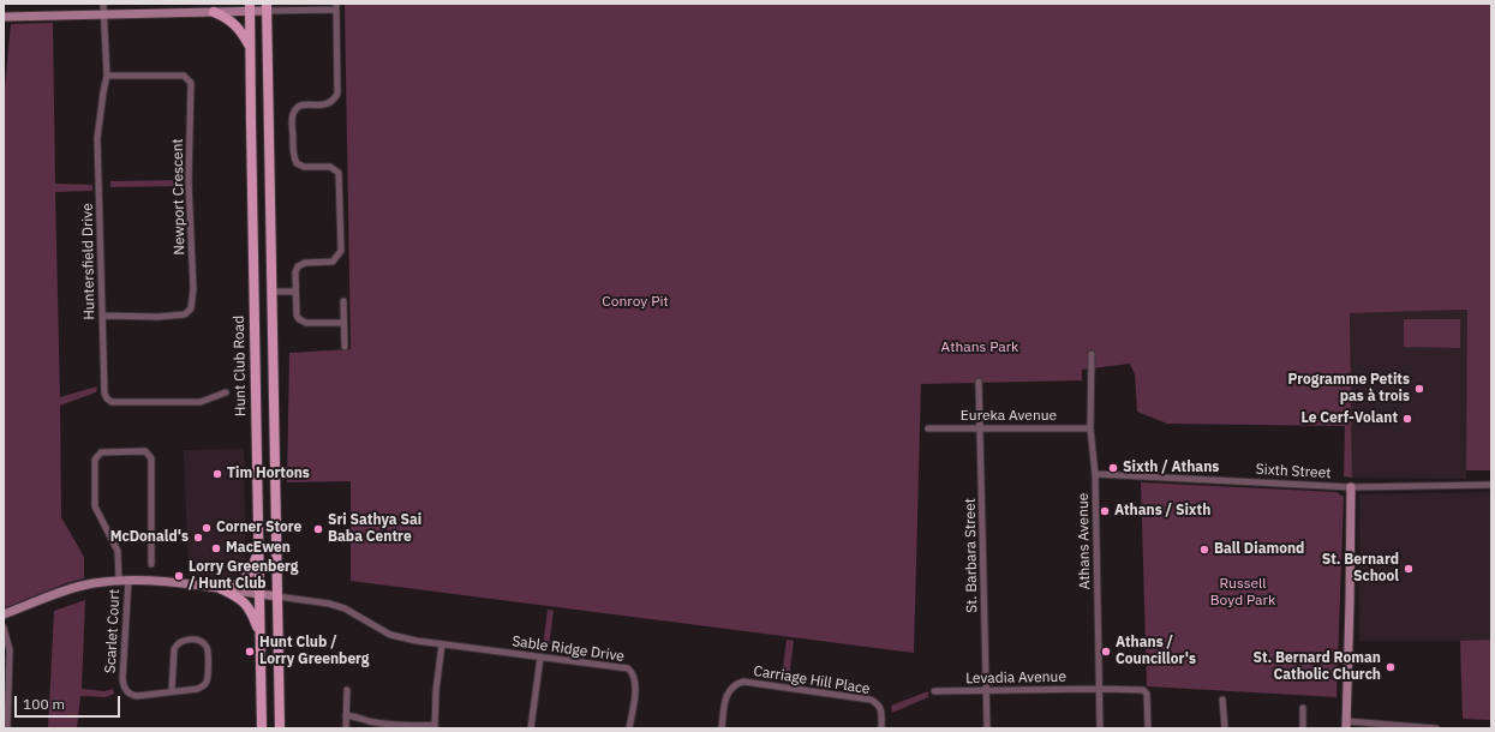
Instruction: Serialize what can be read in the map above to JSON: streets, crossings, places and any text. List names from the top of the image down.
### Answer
{
  "streets": {
    "main road": ["Hunt Club Road"],
    "street": [
      "Newport Crescent",
      "Huntersfield Drive",
      "Eureka Avenue",
      "Sixth Street",
      "Athans Avenue",
      "St. Barbara Street",
      "Scarlet Court",
      "Sable Ridge Drive",
      "Levadia Avenue",
      "Carriage Hill Place"
    ]
  },
  "crossings": [
    ["Newport Crescent", "Huntersfield Drive"],
    ["Eureka Avenue", "Athans Avenue"],
    ["Eureka Avenue", "St. Barbara Street"],
    ["Sixth Street", "Athans Avenue"],
    ["Athans Avenue", "Levadia Avenue"],
    ["St. Barbara Street", "Levadia Avenue"]
  ],
  "parks": ["Conroy Pit", "Athans Park", "Russell Boyd Park"],
  "places": [
    "Programme Petits pas à trois",
    "Le Cerf-Volant",
    "Sixth / Athans",
    "Tim Hortons",
    "Athans / Sixth",
    "Corner Store",
    "Sri Sathya Sai Baba Centre",
    "McDonald's",
    "MacEwen",
    "Ball Diamond",
    "St. Bernard School",
    "Lorry Greenberg / Hunt Club",
    "Hunt Club / Lorry Greenberg",
    "Athans / Councillor's",
    "St. Bernard Roman Catholic Church"
  ],
  "scale_bar": "100 m"
}
